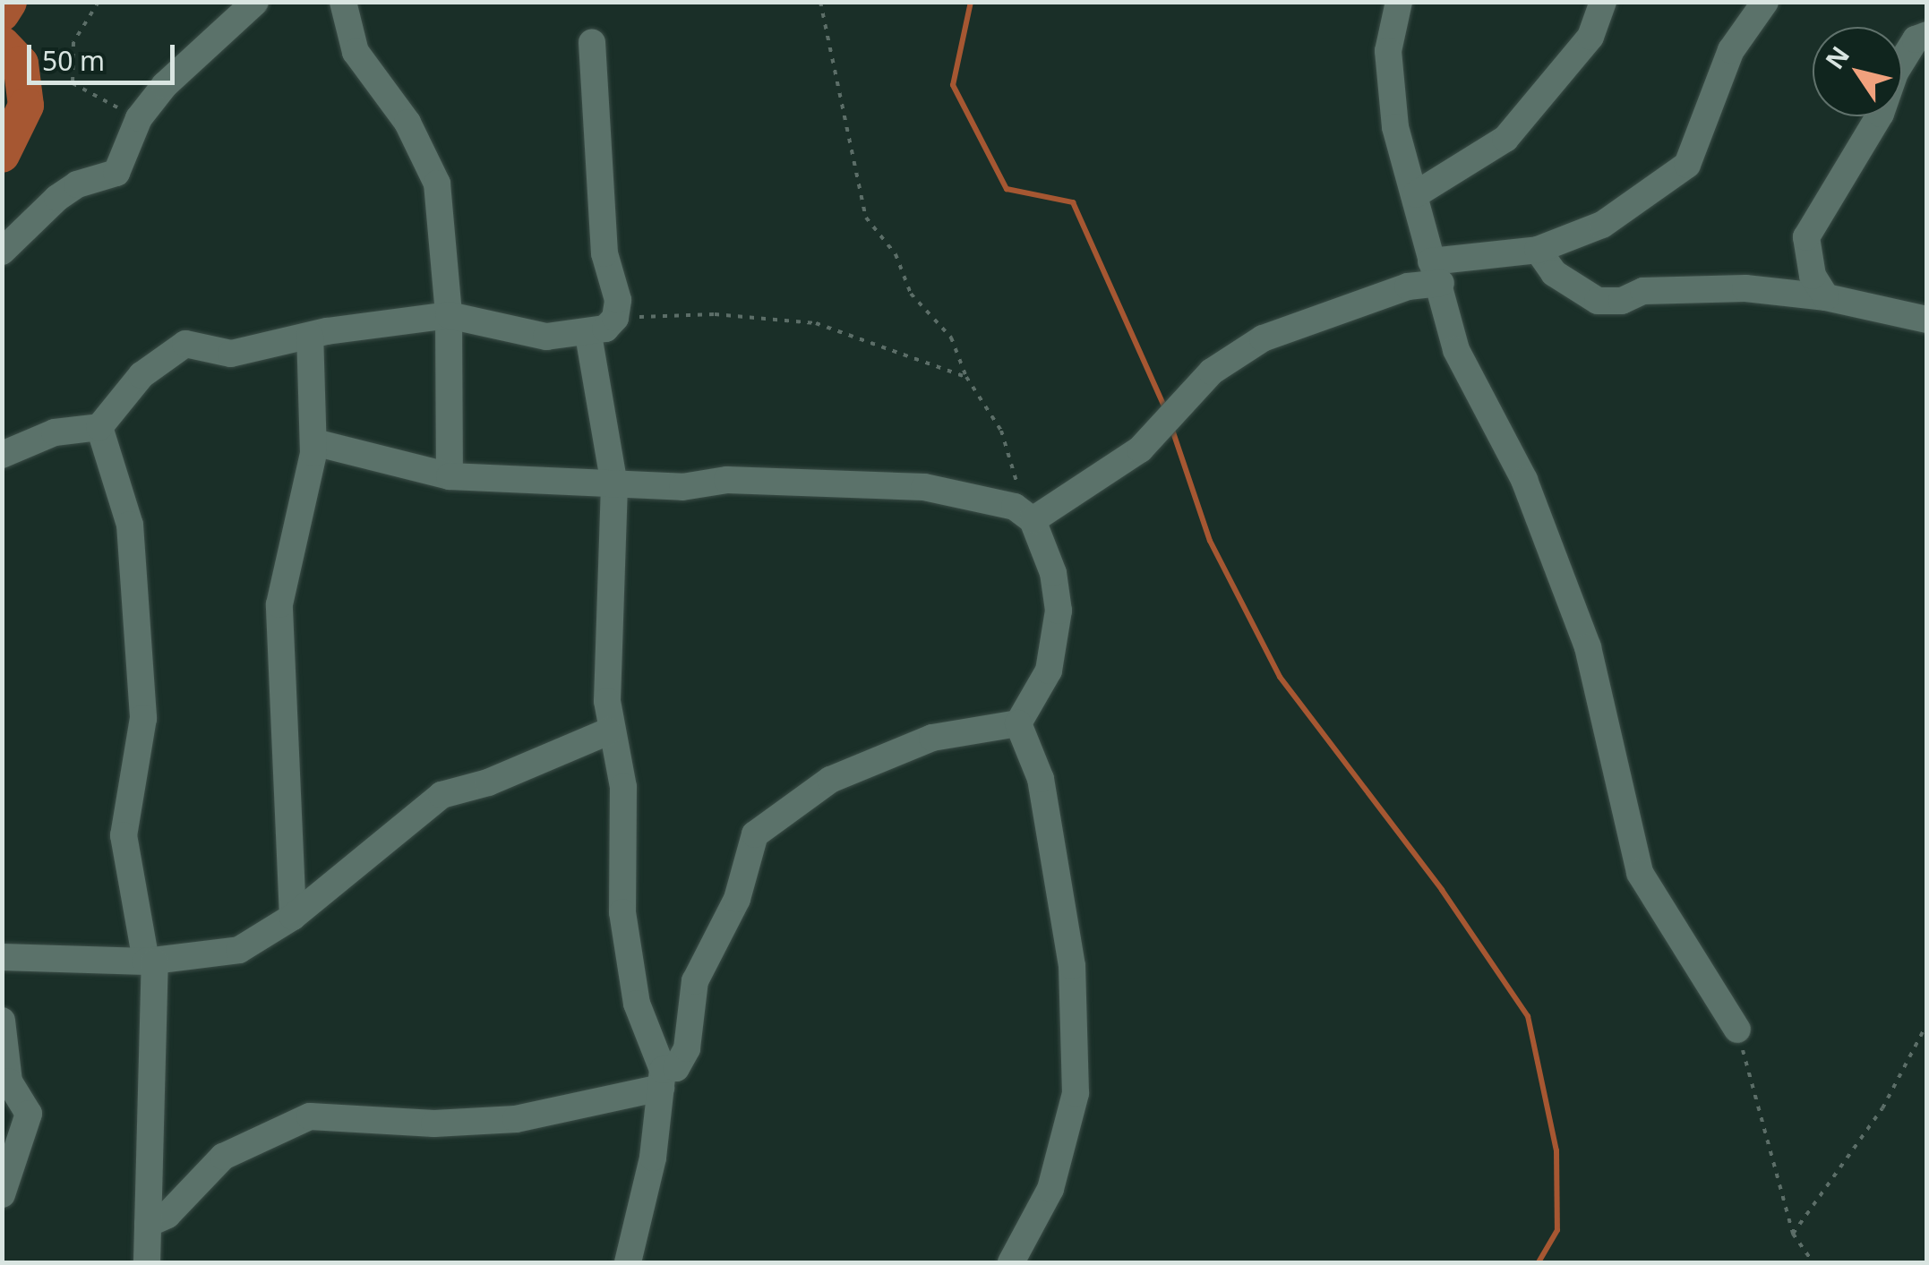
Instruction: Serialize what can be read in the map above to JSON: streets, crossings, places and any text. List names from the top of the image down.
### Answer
{
  "scale_bar": "50 m",
  "north": "top left"
}
